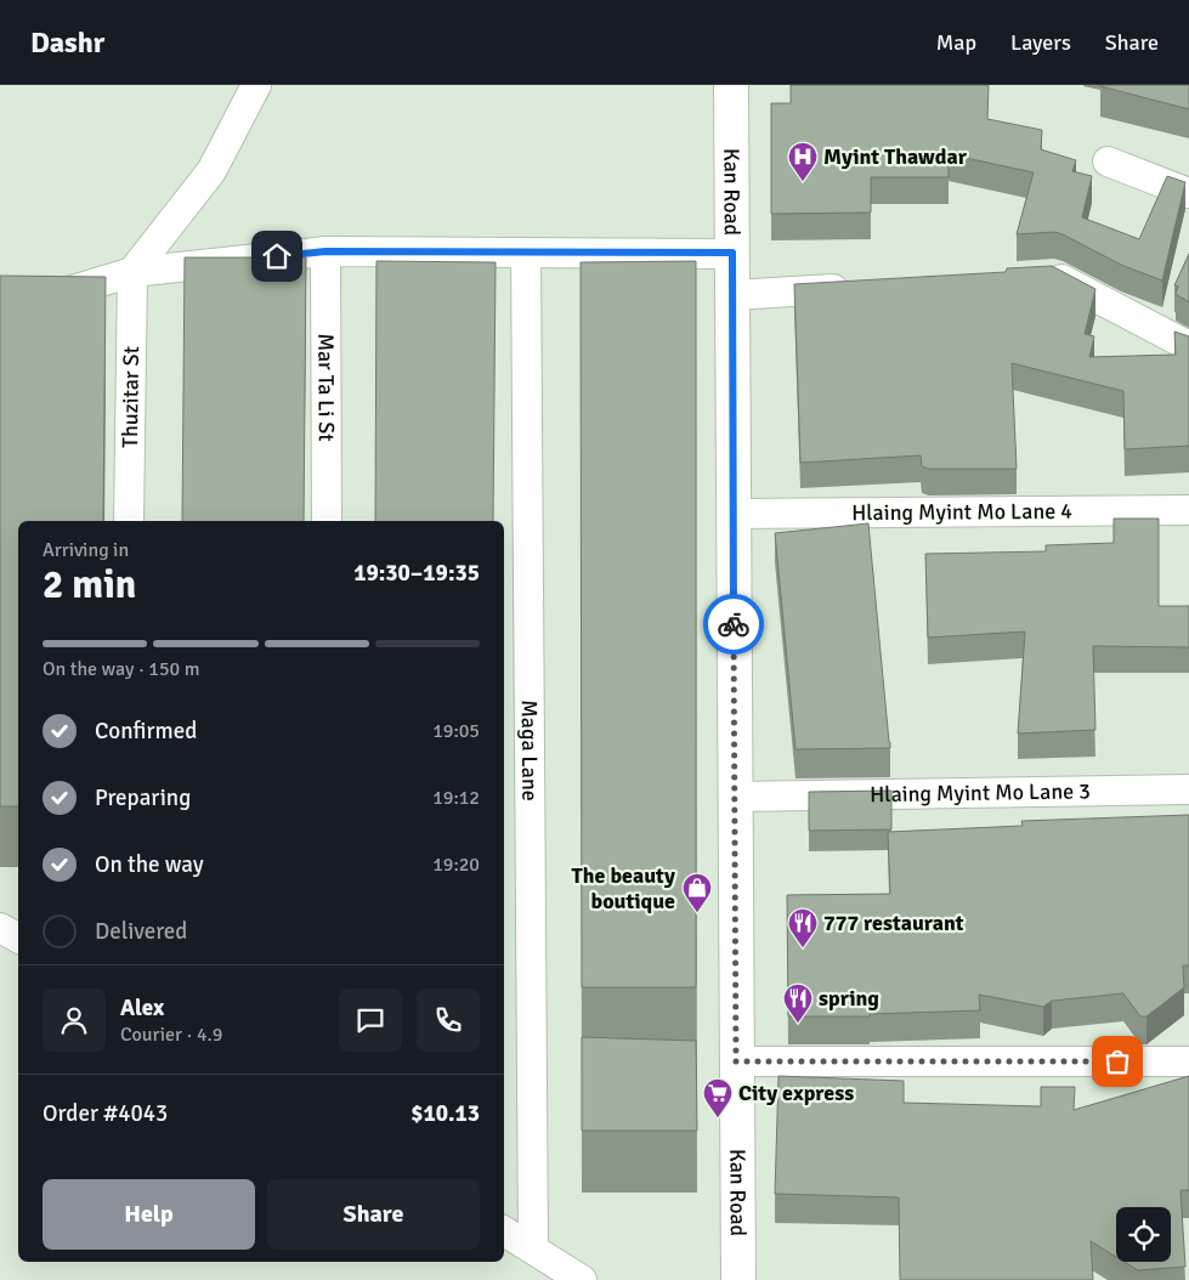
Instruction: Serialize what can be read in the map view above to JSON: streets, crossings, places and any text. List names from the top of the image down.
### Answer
{
  "streets": {
    "main road": ["Kan Road"],
    "street": [
      "Mar Ta Li St",
      "Thuzitar St",
      "Hlaing Myint Mo Lane 4",
      "Maga Lane",
      "Hlaing Myint Mo Lane 3"
    ]
  },
  "crossings": [
    ["Kan Road", "Hlaing Myint Mo Lane 4"],
    ["Kan Road", "Hlaing Myint Mo Lane 3"]
  ],
  "places": {
    "hospital": ["Myint Thawdar"],
    "shop": ["The beauty boutique"],
    "restaurant": ["777 restaurant", "spring"],
    "supermarket": ["City express"]
  },
  "page": {
    "header": "Dashr",
    "nav": ["Map", "Layers", "Share"],
    "heading": ["2 min", "Arriving in", "19:30–19:35"],
    "panel": [
      "Alex",
      "Courier · 4.9",
      "Order #4043",
      "$10.13"
    ],
    "bar": "On the way · 150 m",
    "list": [
      ["Confirmed", "19:05"],
      ["Preparing", "19:12"],
      ["On the way", "19:20"],
      "Delivered"
    ],
    "buttons": ["Help", "Share"]
  }
}
